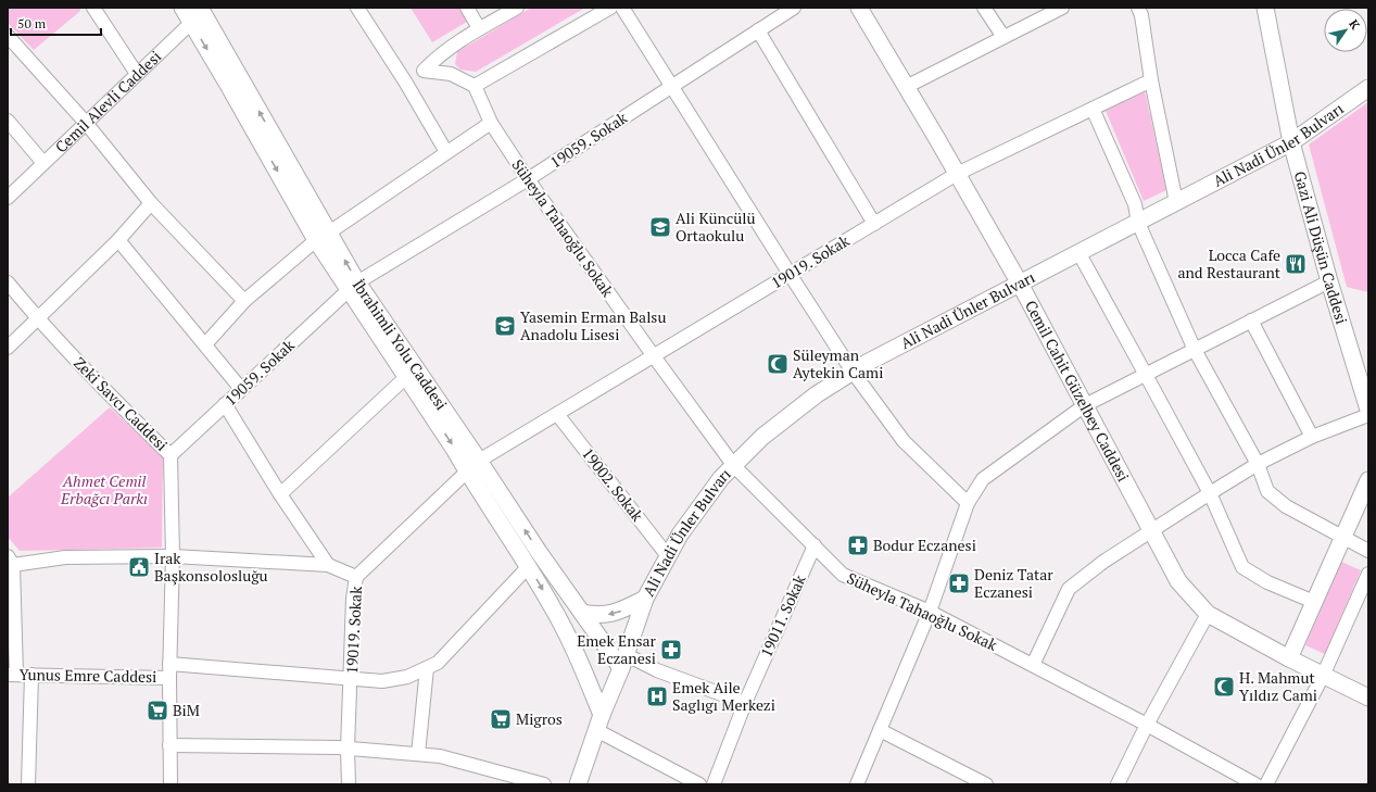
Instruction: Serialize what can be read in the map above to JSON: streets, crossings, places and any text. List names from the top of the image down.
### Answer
{
  "streets": {
    "street": [
      "Cemil Alevli Caddesi",
      "19059. Sokak",
      "Ali Nadi Ünler Bulvarı",
      "Süheyla Tahaoğlu Sokak",
      "Gazi Ali Düşün Caddesi",
      "19019. Sokak",
      "İbrahimli Yolu Caddesi",
      "Cemil Cahit Güzelbey Caddesi",
      "Zeki Savcı Caddesi",
      "19002. Sokak",
      "19011. Sokak",
      "Yunus Emre Caddesi"
    ]
  },
  "crossings": [
    ["Cemil Alevli Caddesi", "İbrahimli Yolu Caddesi"],
    ["19059. Sokak", "Süheyla Tahaoğlu Sokak"],
    ["19059. Sokak", "İbrahimli Yolu Caddesi"],
    ["19059. Sokak", "Zeki Savcı Caddesi"],
    ["Ali Nadi Ünler Bulvarı", "Süheyla Tahaoğlu Sokak"],
    ["Ali Nadi Ünler Bulvarı", "Gazi Ali Düşün Caddesi"],
    ["Ali Nadi Ünler Bulvarı", "İbrahimli Yolu Caddesi"],
    ["Ali Nadi Ünler Bulvarı", "Cemil Cahit Güzelbey Caddesi"],
    ["Ali Nadi Ünler Bulvarı", "19002. Sokak"],
    ["Süheyla Tahaoğlu Sokak", "19019. Sokak"],
    ["Süheyla Tahaoğlu Sokak", "19011. Sokak"],
    ["19019. Sokak", "İbrahimli Yolu Caddesi"],
    ["19019. Sokak", "Cemil Cahit Güzelbey Caddesi"],
    ["19019. Sokak", "19002. Sokak"],
    ["Zeki Savcı Caddesi", "Yunus Emre Caddesi"]
  ],
  "parks": ["Ahmet Cemil Erbağcı Parkı"],
  "places": {
    "school or university": ["Ali Küncülü Ortaokulu", "Yasemin Erman Balsu Anadolu Lisesi"],
    "restaurant": ["Locca Cafe and Restaurant"],
    "mosque": ["Süleyman Aytekin Cami", "H. Mahmut Yıldız Cami"],
    "pharmacy": ["Bodur Eczanesi", "Deniz Tatar Eczanesi", "Emek Ensar Eczanesi"],
    "public building": ["Irak Başkonsolosluğu"],
    "hospital": ["Emek Aile Saglıgı Merkezi"],
    "supermarket": ["BiM", "Migros"]
  },
  "scale_bar": "50 m",
  "north": "top right"
}
